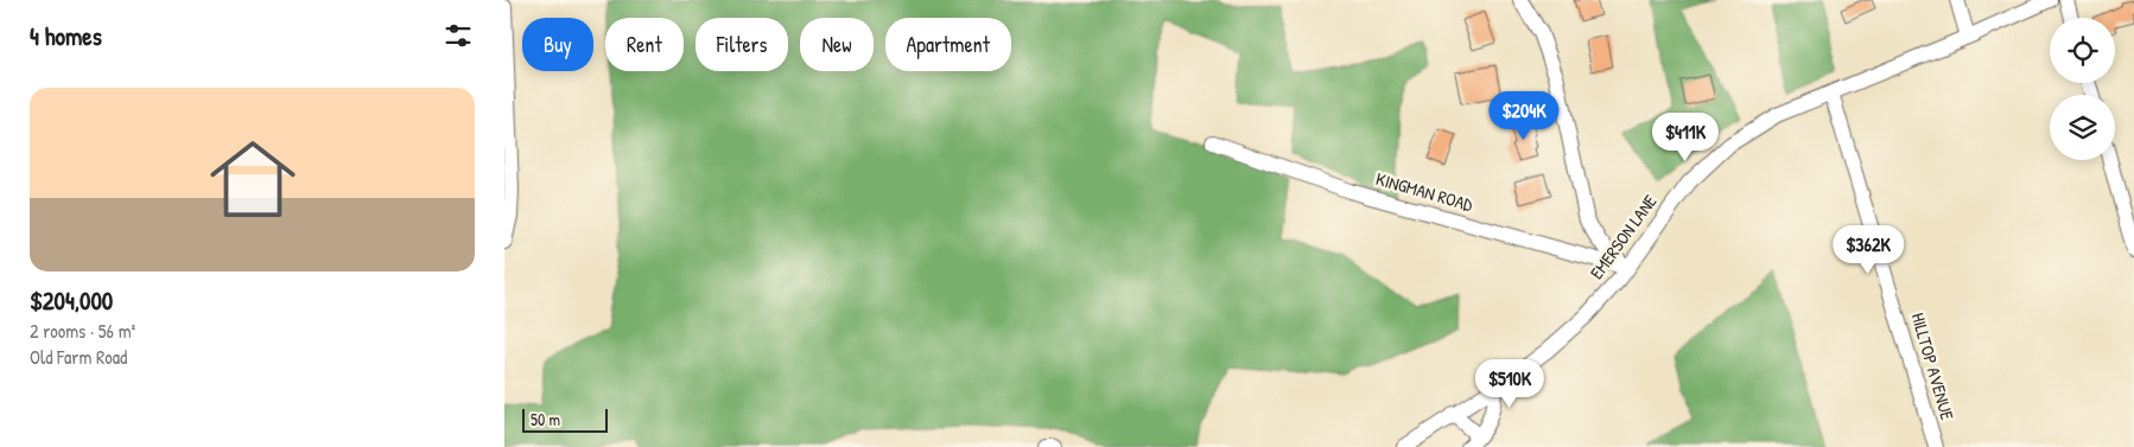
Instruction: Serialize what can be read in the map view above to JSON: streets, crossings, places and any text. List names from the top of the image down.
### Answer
{
  "streets": {
    "street": ["KINGMAN ROAD", "EMERSON LANE", "HILLTOP AVENUE"]
  },
  "crossings": [
    ["KINGMAN ROAD", "EMERSON LANE"],
    ["EMERSON LANE", "HILLTOP AVENUE"]
  ],
  "scale_bar": "50 m",
  "page": {
    "heading": "4 homes",
    "chip": [
      "Buy",
      "Rent",
      "Filters",
      "New",
      "Apartment"
    ],
    "list": [
      {
        "name": "$204,000",
        "note": "2 rooms · 56 m² · Old Farm Road"
      }
    ],
    "price": [
      "$204K",
      "$411K",
      "$362K",
      "$510K"
    ],
    "scale": "50 m"
  }
}
